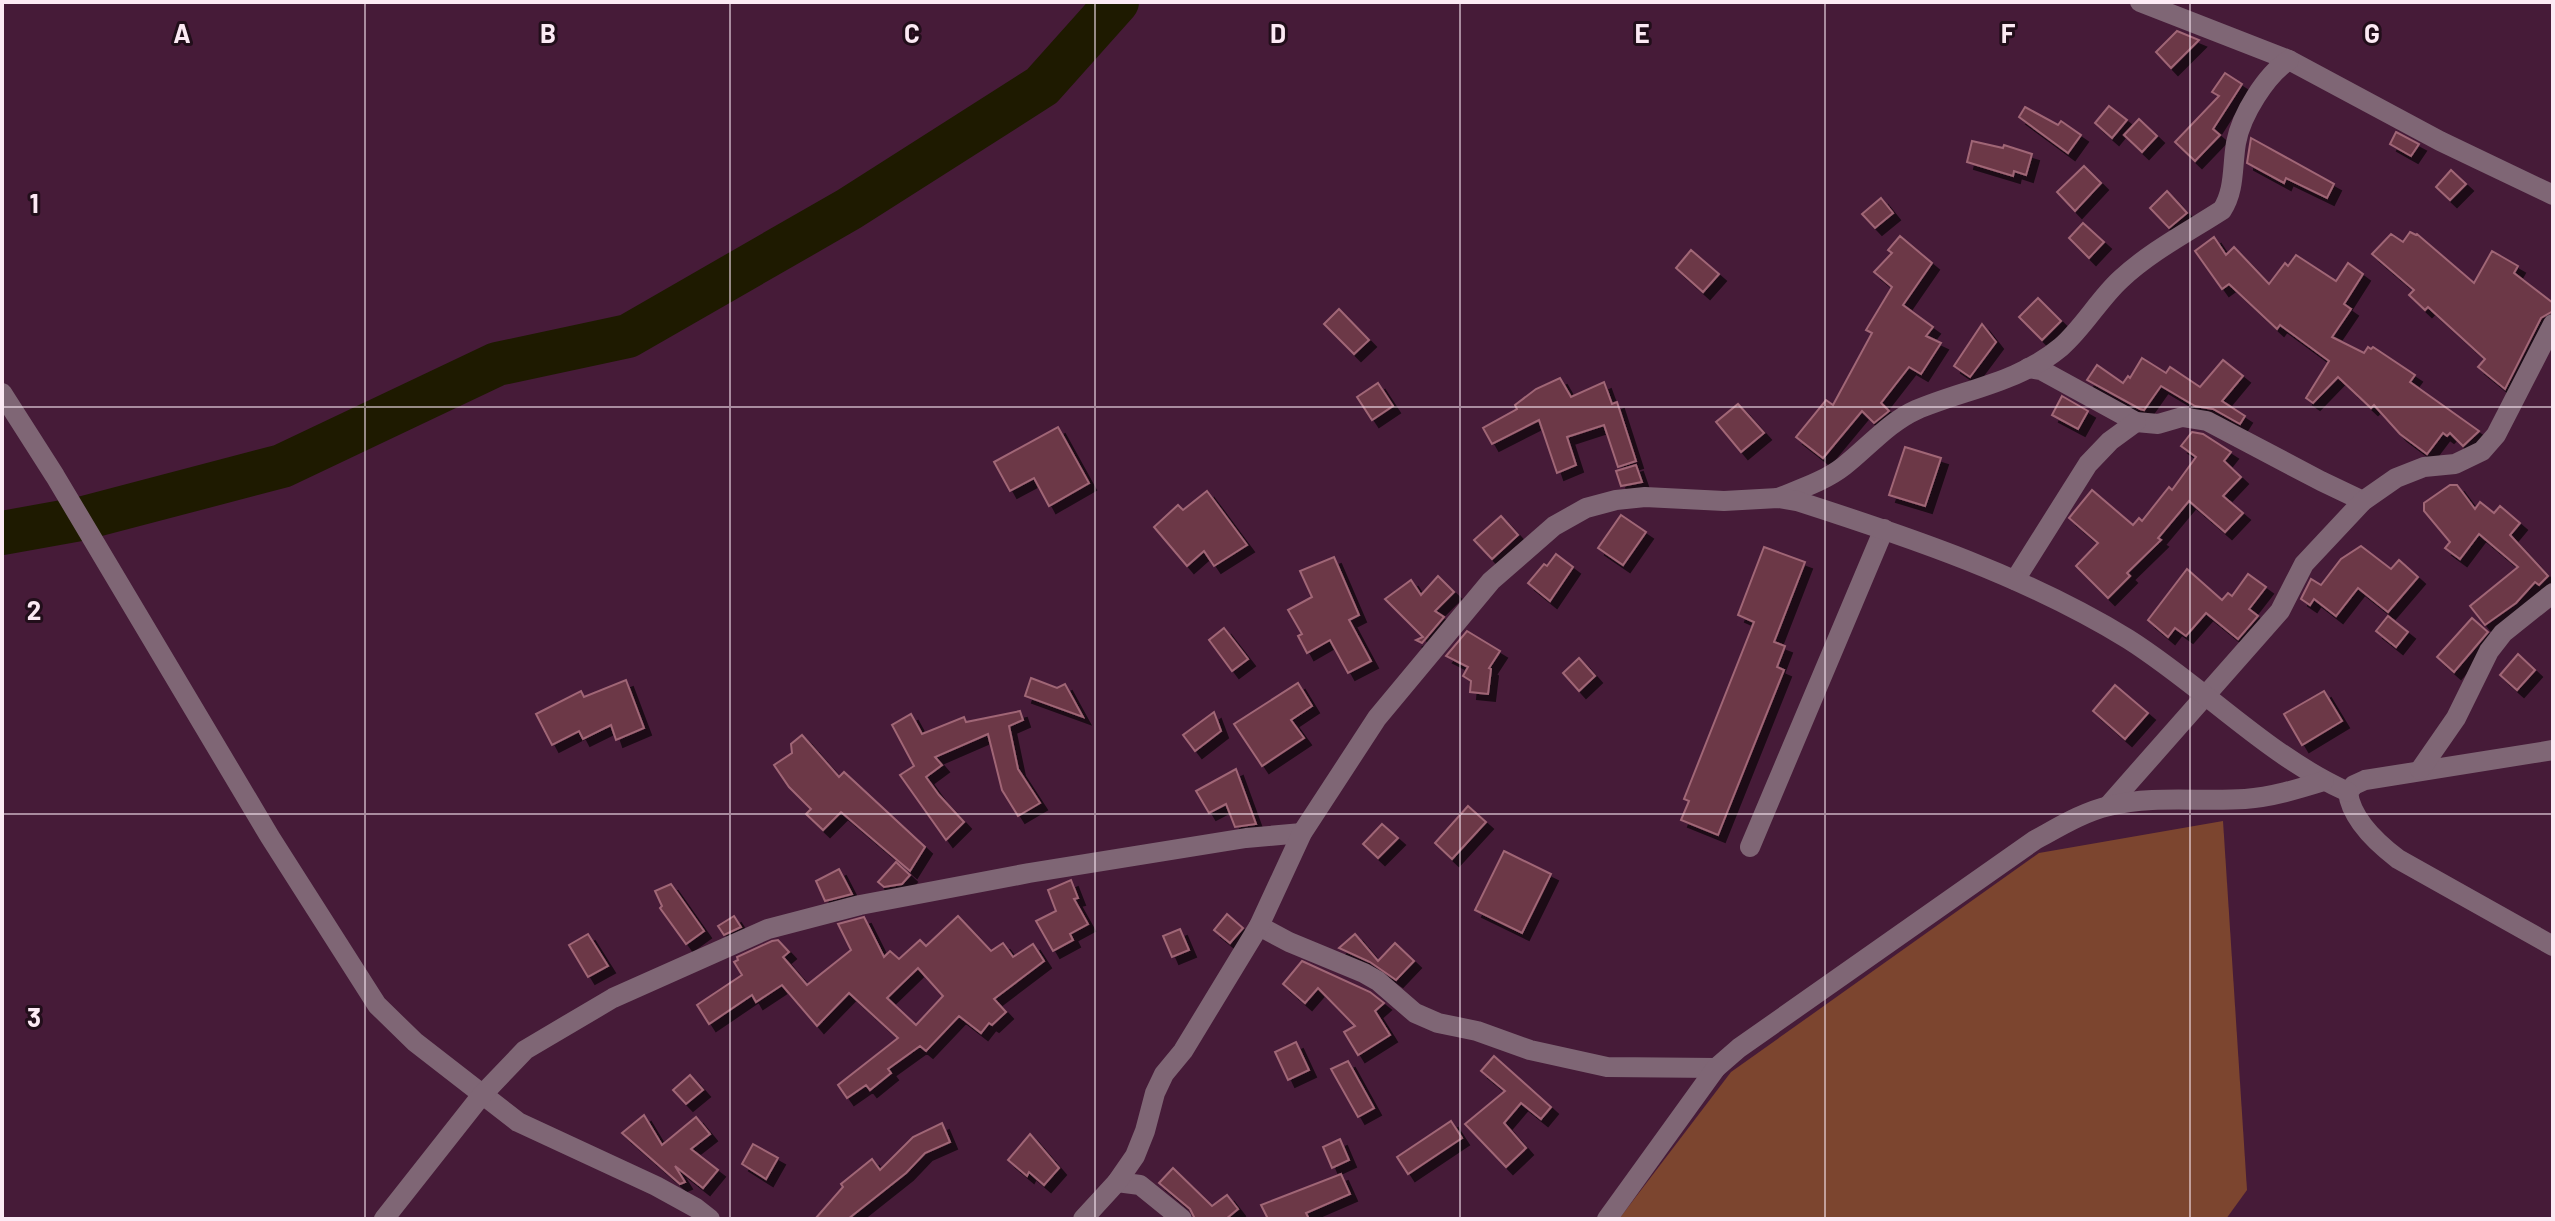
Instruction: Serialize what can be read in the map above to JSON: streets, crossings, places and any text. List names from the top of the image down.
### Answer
{
  "grid": {
    "columns": [
      "A",
      "B",
      "C",
      "D",
      "E",
      "F",
      "G"
    ],
    "rows": ["1", "2", "3"]
  }
}
